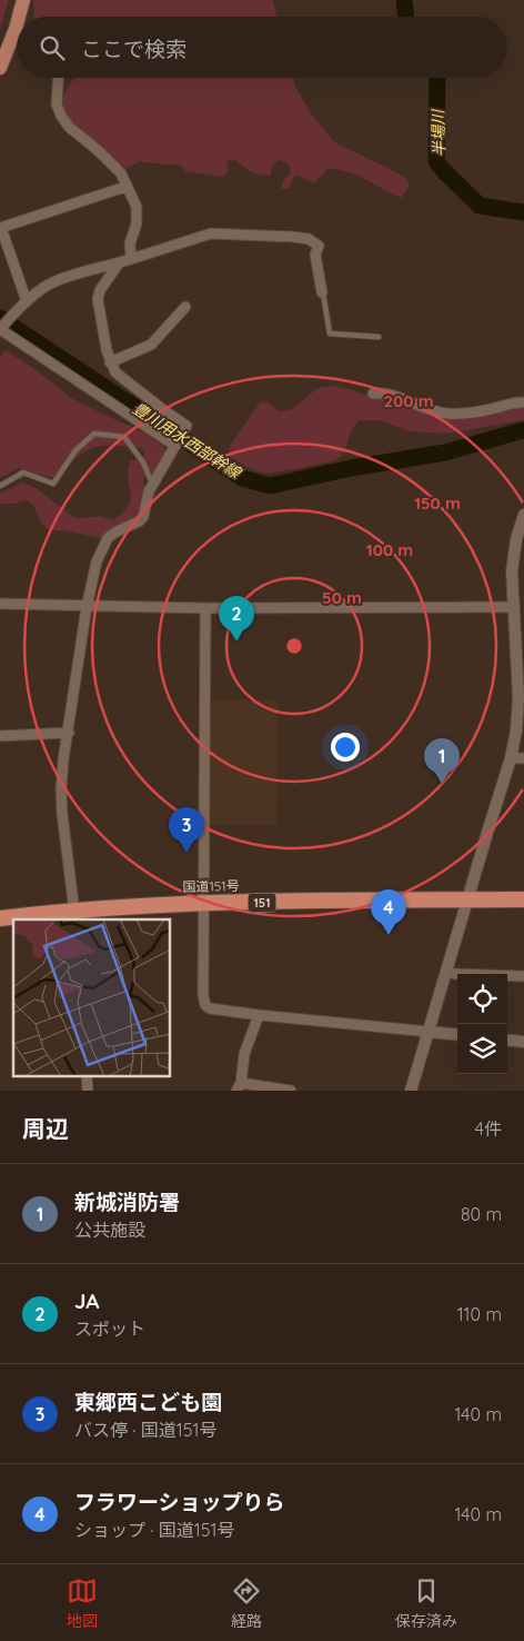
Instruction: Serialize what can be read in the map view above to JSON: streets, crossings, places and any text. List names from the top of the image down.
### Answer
{
  "streets": {
    "highway": ["国道151号", "151"]
  },
  "water": ["半場川", "豊川用水西部幹線"],
  "page": {
    "search": "ここで検索",
    "pins": [
      "2",
      "1",
      "3",
      "4"
    ],
    "heading": ["周辺", "4件"],
    "list": [
      {
        "mark": "1",
        "name": "新城消防署",
        "note": "公共施設",
        "value": "80 m"
      },
      {
        "mark": "2",
        "name": "JA",
        "note": "スポット",
        "value": "110 m"
      },
      {
        "mark": "3",
        "name": "東郷西こども園",
        "note": "バス停 · 国道151号",
        "value": "140 m"
      },
      {
        "mark": "4",
        "name": "フラワーショップりら",
        "note": "ショップ · 国道151号",
        "value": "140 m"
      }
    ],
    "nav": ["地図", "経路", "保存済み"]
  },
  "rings": [
    "200 m",
    "150 m",
    "100 m",
    "50 m"
  ]
}
